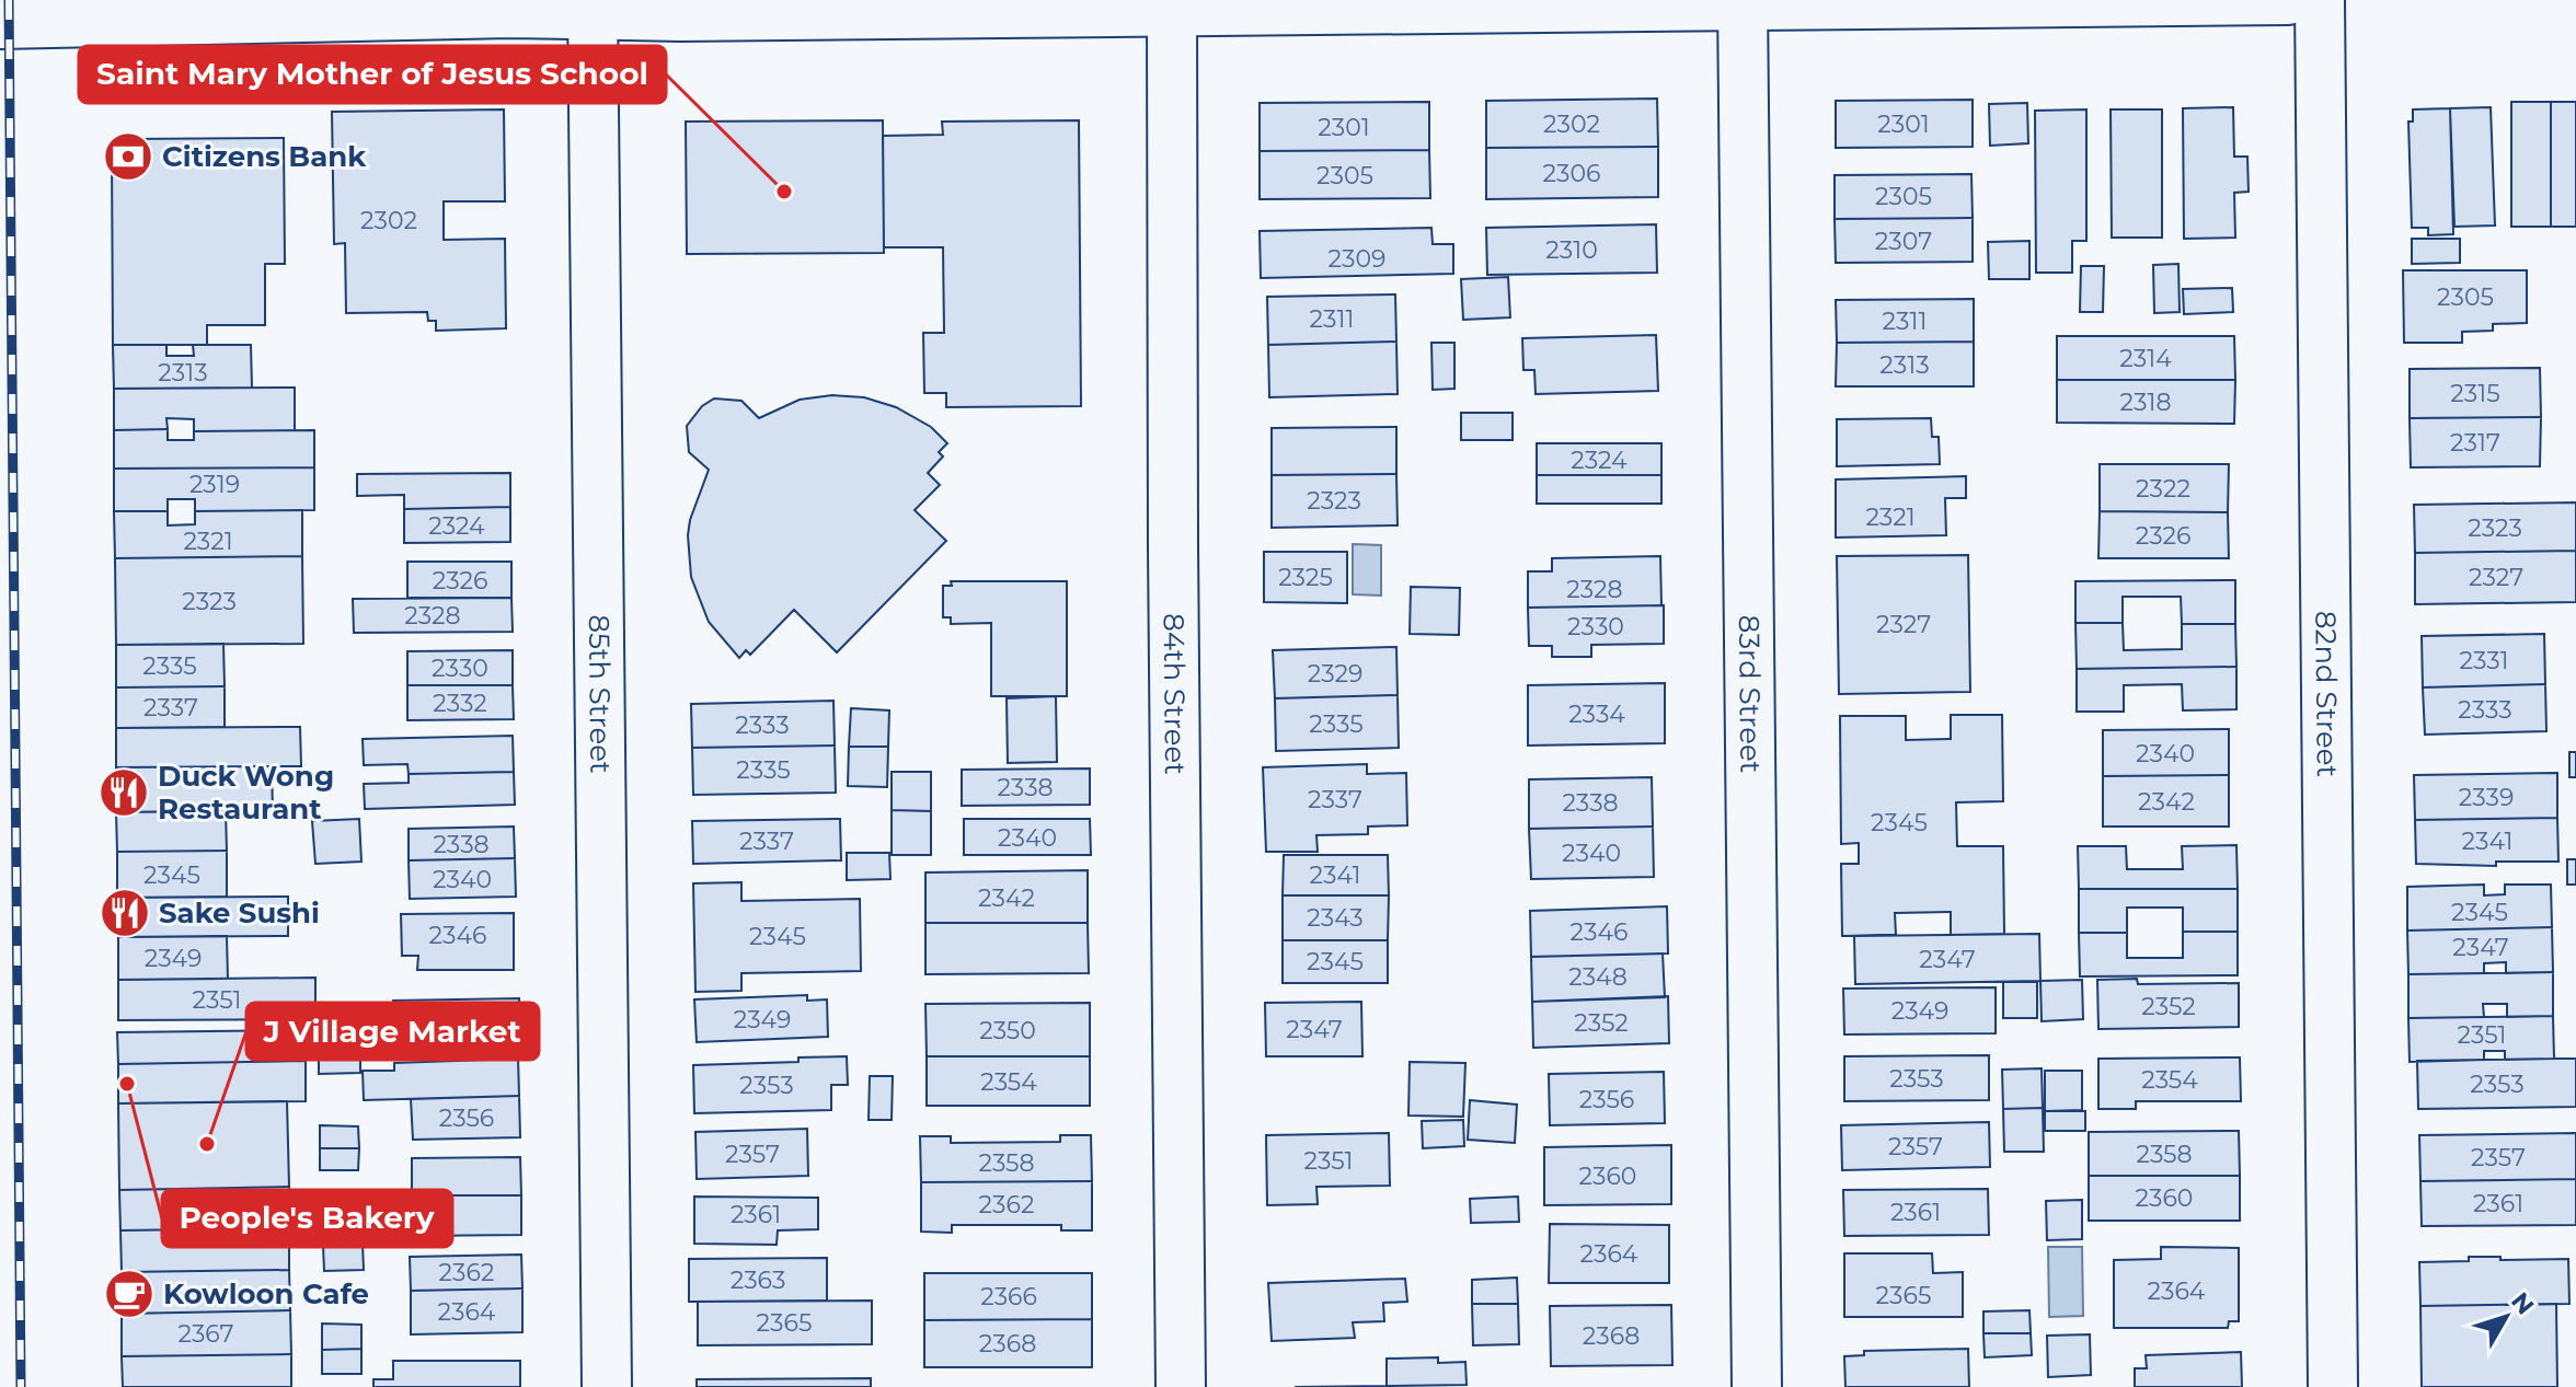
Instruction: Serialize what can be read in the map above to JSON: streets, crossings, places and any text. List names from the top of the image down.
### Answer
{
  "streets": {
    "street": [
      "85th Street",
      "83rd Street",
      "82nd Street",
      "84th Street"
    ]
  },
  "places": {
    "bank": ["Citizens Bank"],
    "other": ["Saint Mary Mother of Jesus School", "People's Bakery", "J Village Market"],
    "restaurant": ["Duck Wong Restaurant", "Sake Sushi"],
    "cafe": ["Kowloon Cafe"]
  },
  "house_numbers": [
    "2302",
    "2301",
    "2301",
    "2306",
    "2305",
    "2305",
    "2302",
    "2307",
    "2310",
    "2309",
    "2305",
    "2311",
    "2311",
    "2314",
    "2313",
    "2313",
    "2315",
    "2318",
    "2317",
    "2324",
    "2319",
    "2322",
    "2323",
    "2321",
    "2324",
    "2323",
    "2326",
    "2321",
    "2325",
    "2327",
    "2326",
    "2328",
    "2323",
    "2328",
    "2327",
    "2330",
    "2331",
    "2335",
    "2330",
    "2329",
    "2332",
    "2337",
    "2333",
    "2334",
    "2335",
    "2333",
    "2340",
    "2335",
    "2338",
    "2339",
    "2337",
    "2342",
    "2338",
    "2345",
    "2340",
    "2337",
    "2341",
    "2338",
    "2340",
    "2345",
    "2341",
    "2340",
    "2342",
    "2345",
    "2343",
    "2346",
    "2346",
    "2345",
    "2347",
    "2349",
    "2347",
    "2345",
    "2348",
    "2351",
    "2352",
    "2349",
    "2349",
    "2352",
    "2347",
    "2350",
    "2351",
    "2353",
    "2354",
    "2354",
    "2353",
    "2353",
    "2356",
    "2356",
    "2357",
    "2357",
    "2358",
    "2357",
    "2351",
    "2358",
    "2360",
    "2360",
    "2361",
    "2362",
    "2361",
    "2361",
    "2364",
    "2362",
    "2363",
    "2364",
    "2365",
    "2366",
    "2364",
    "2365",
    "2367",
    "2368",
    "2368"
  ],
  "north": "top right"
}
